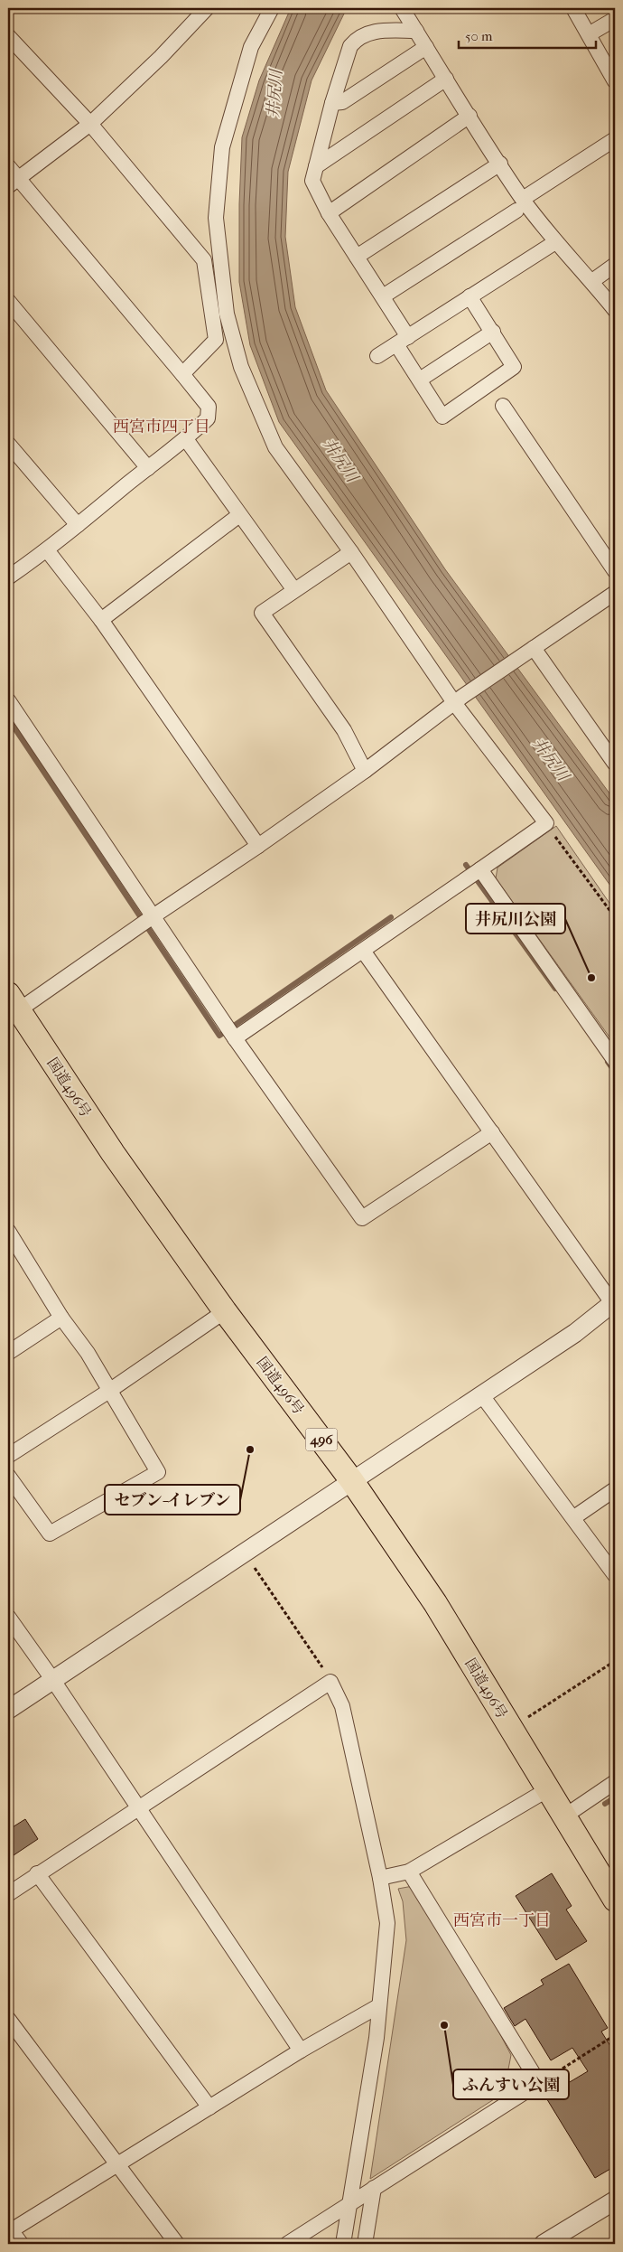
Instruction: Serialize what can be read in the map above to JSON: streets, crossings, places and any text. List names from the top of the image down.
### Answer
{
  "streets": {
    "highway": ["国道496号", "496"]
  },
  "districts": ["西宮市四丁目", "西宮市一丁目"],
  "water": ["井尻川"],
  "places": ["井尻川公園", "セブン-イレブン", "ふんすい公園"],
  "scale_bar": "50 m"
}
